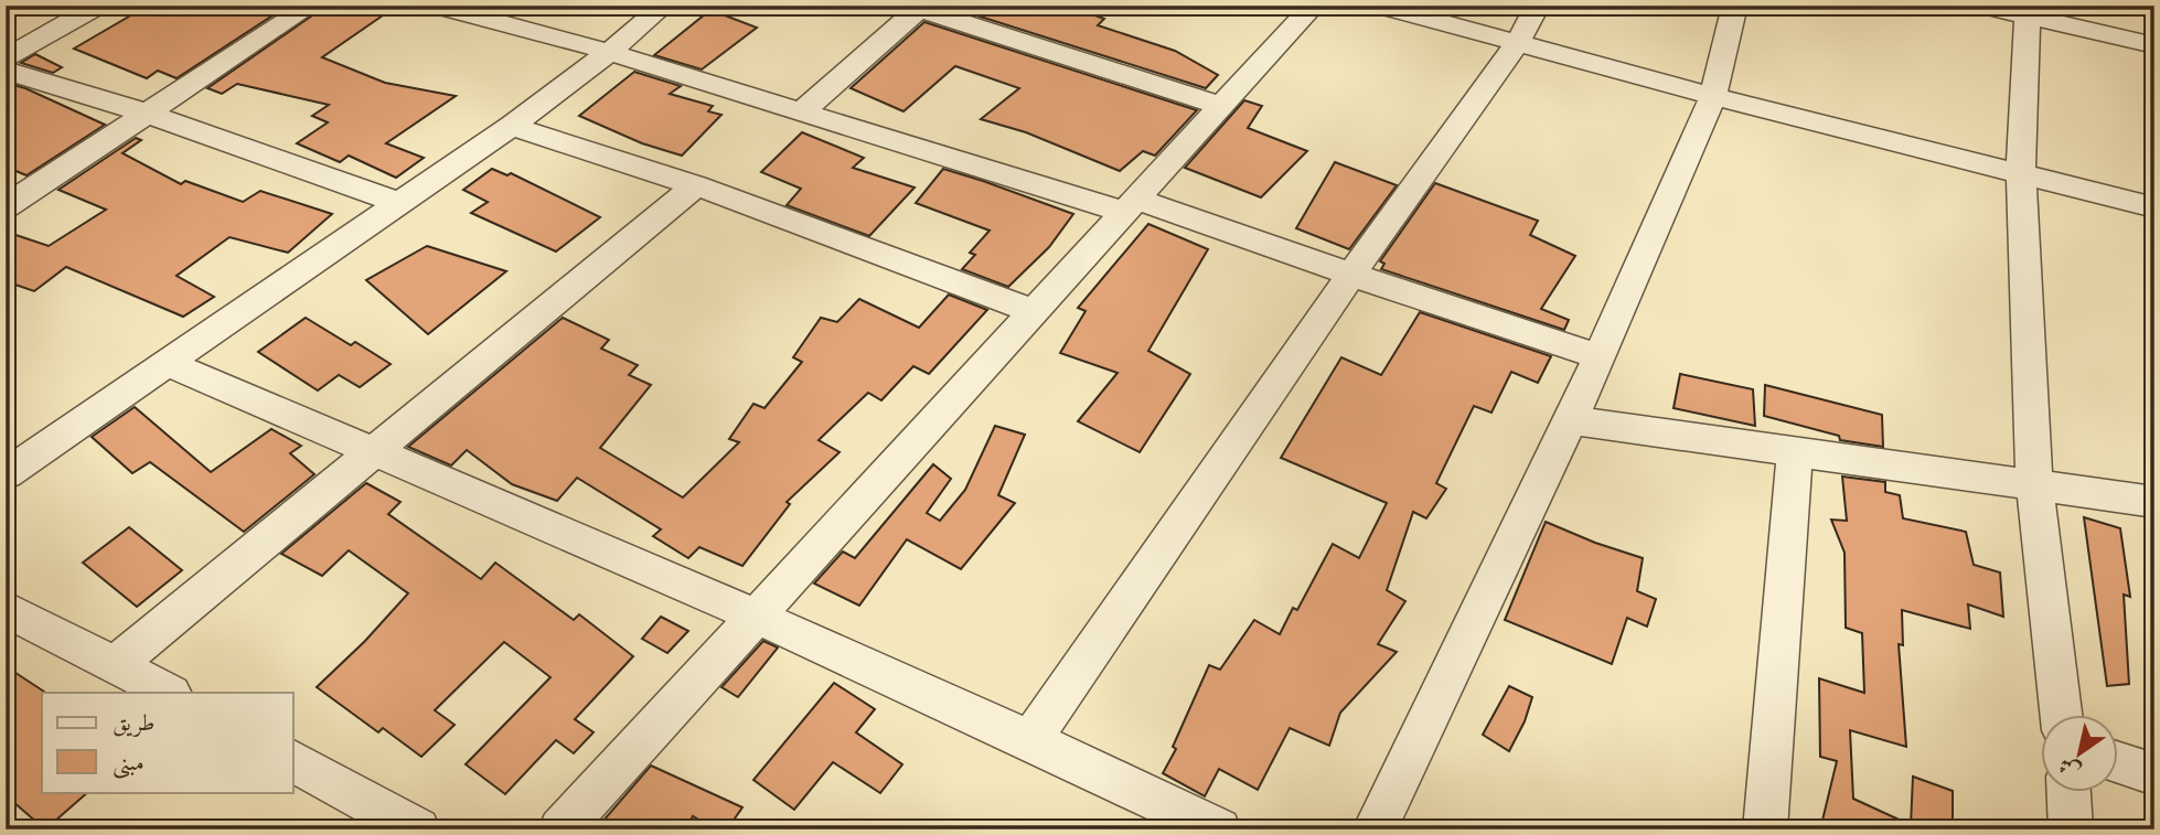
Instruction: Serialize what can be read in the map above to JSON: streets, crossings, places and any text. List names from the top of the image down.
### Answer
{
  "legend": ["طريق", "مبنى"],
  "north": "bottom left"
}
